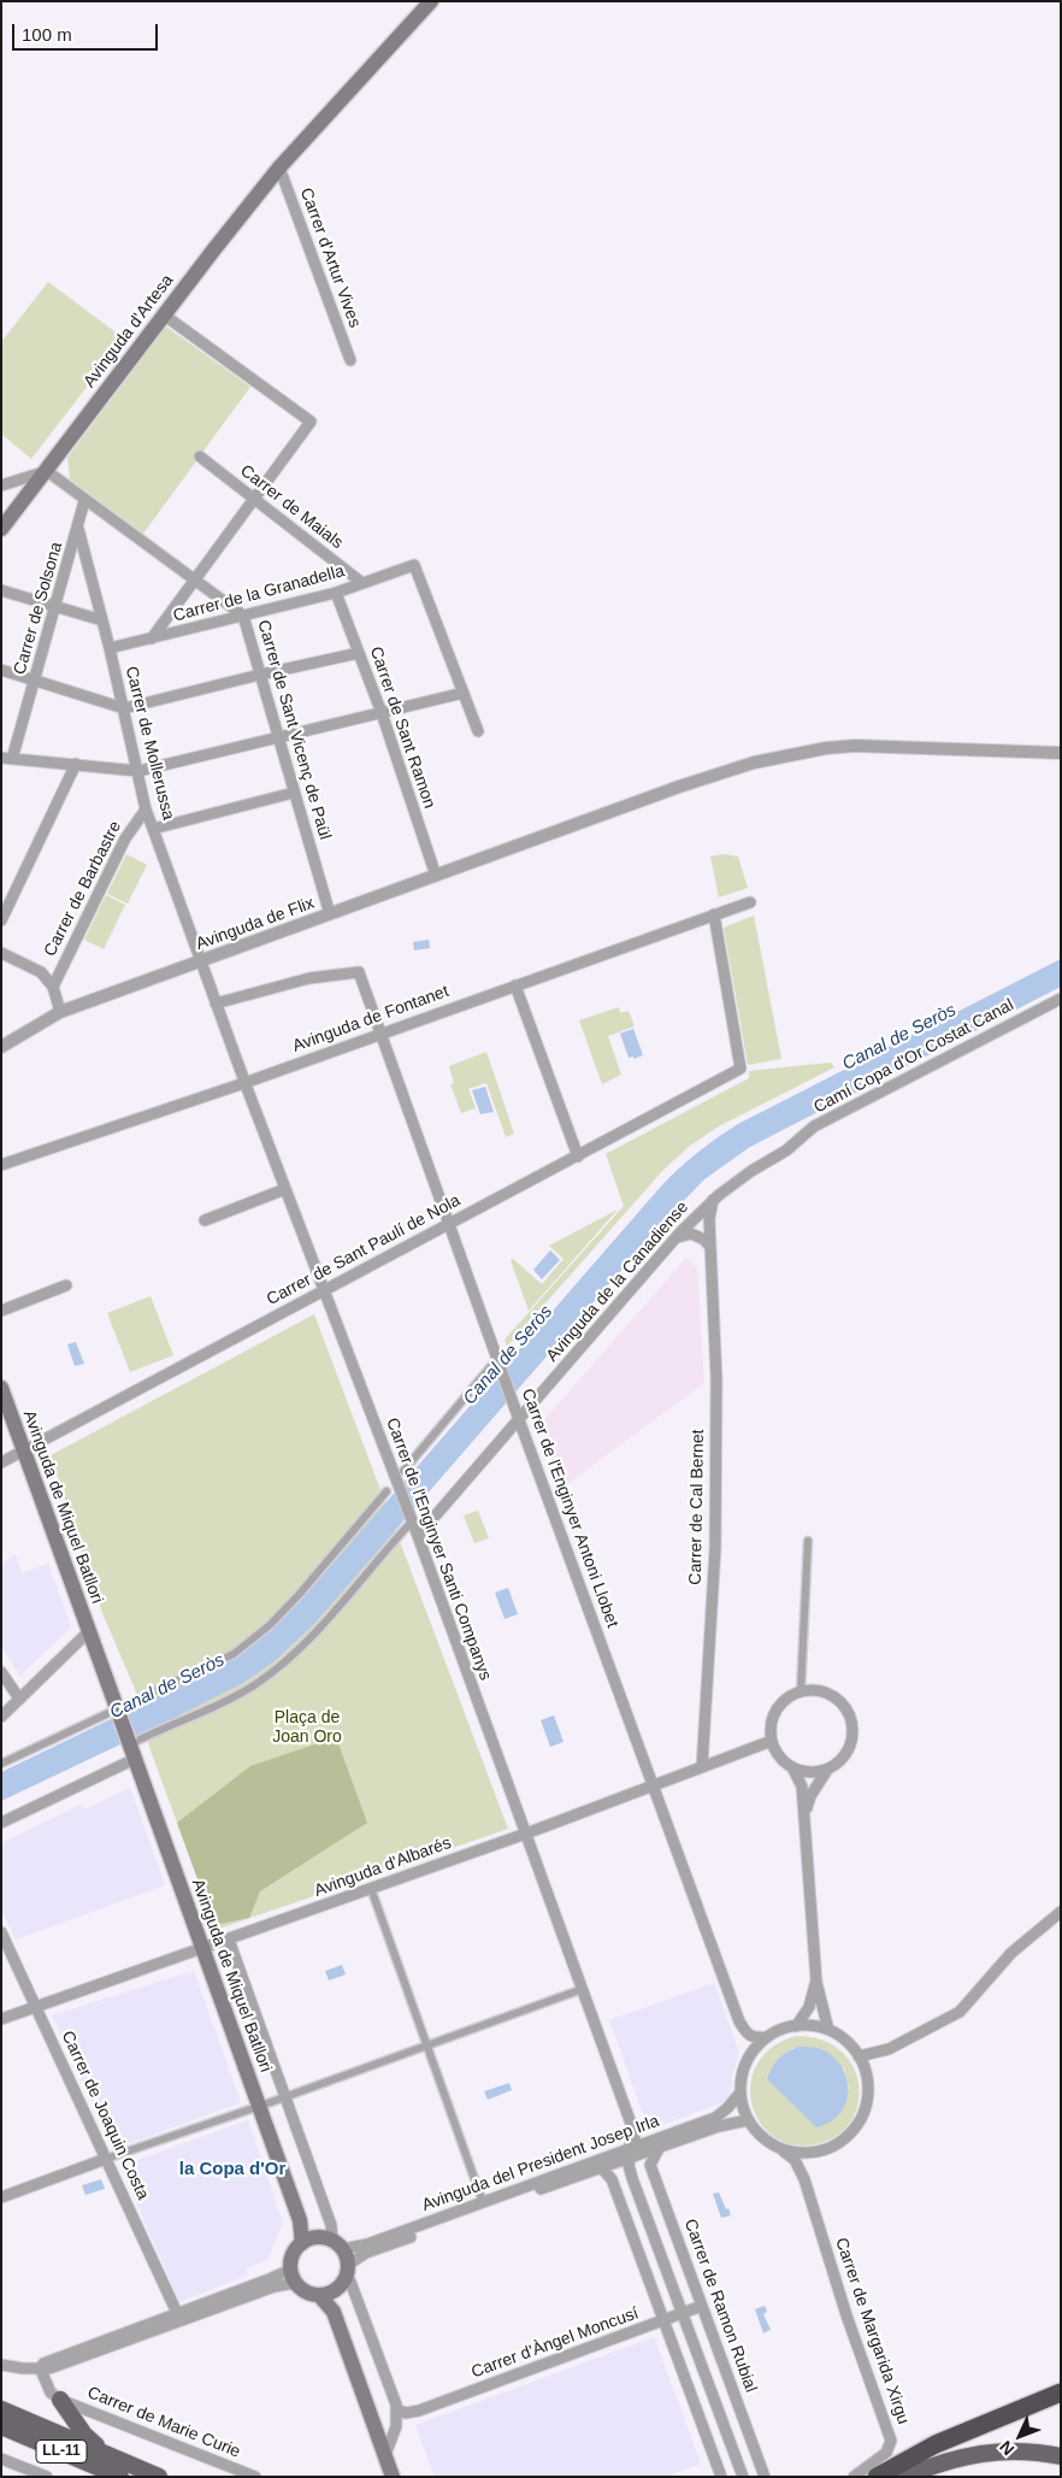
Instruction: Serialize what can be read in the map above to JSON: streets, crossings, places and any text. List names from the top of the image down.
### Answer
{
  "streets": {
    "main road": ["Avinguda d'Artesa", "Avinguda de Miquel Batllori", "LL-11"],
    "street": [
      "Carrer d'Artur Vives",
      "Carrer de Maials",
      "Carrer de la Granadella",
      "Carrer de Solsona",
      "Carrer de Sant Ramon",
      "Carrer de Sant Vicenç de Paül",
      "Carrer de Mollerussa",
      "Carrer de Barbastre",
      "Avinguda de Flix",
      "Avinguda de Fontanet",
      "Camí Copa d'Or Costat Canal",
      "Carrer de Sant Paulí de Nola",
      "Avinguda de la Canadiense",
      "Carrer de Cal Bernet",
      "Carrer de l'Enginyer Antoni Llobet",
      "Carrer de l'Enginyer Santi Companys",
      "Avinguda d'Albarés",
      "Carrer de Joaquin Costa",
      "Avinguda del President Josep Irla",
      "Carrer de Ramon Rubial",
      "Carrer de Margarida Xirgu",
      "Carrer d'Àngel Moncusí",
      "Carrer de Marie Curie"
    ]
  },
  "crossings": [
    ["Carrer d'Artur Vives", "Avinguda d'Artesa"],
    ["Avinguda d'Artesa", "Carrer de Sant Vicenç de Paül"],
    ["Carrer de Maials", "Carrer de la Granadella"],
    ["Carrer de la Granadella", "Carrer de Sant Ramon"],
    ["Carrer de la Granadella", "Carrer de Sant Vicenç de Paül"],
    ["Carrer de la Granadella", "Carrer de Mollerussa"],
    ["Carrer de Solsona", "Carrer de Sant Vicenç de Paül"],
    ["Carrer de Solsona", "Carrer de Mollerussa"],
    ["Carrer de Sant Ramon", "Avinguda de Flix"],
    ["Carrer de Sant Vicenç de Paül", "Avinguda de Flix"],
    ["Carrer de Mollerussa", "Carrer de Barbastre"],
    ["Carrer de Mollerussa", "Avinguda de Flix"],
    ["Carrer de Mollerussa", "Carrer de l'Enginyer Santi Companys"],
    ["Avinguda de Flix", "Carrer de l'Enginyer Santi Companys"],
    ["Avinguda de Fontanet", "Carrer de Sant Paulí de Nola"],
    ["Avinguda de Fontanet", "Carrer de l'Enginyer Antoni Llobet"],
    ["Avinguda de Fontanet", "Carrer de l'Enginyer Santi Companys"],
    ["Camí Copa d'Or Costat Canal", "Avinguda de la Canadiense"],
    ["Carrer de Sant Paulí de Nola", "Avinguda de Miquel Batllori"],
    ["Carrer de Sant Paulí de Nola", "Carrer de l'Enginyer Antoni Llobet"],
    ["Carrer de Sant Paulí de Nola", "Carrer de l'Enginyer Santi Companys"],
    ["Avinguda de la Canadiense", "Carrer de Cal Bernet"],
    ["Avinguda de la Canadiense", "Carrer de l'Enginyer Antoni Llobet"],
    ["Avinguda de la Canadiense", "Carrer de l'Enginyer Santi Companys"],
    ["Avinguda de Miquel Batllori", "Avinguda d'Albarés"],
    ["Avinguda de Miquel Batllori", "Avinguda del President Josep Irla"],
    ["Carrer de Cal Bernet", "Avinguda d'Albarés"],
    ["Carrer de l'Enginyer Antoni Llobet", "Carrer de l'Enginyer Santi Companys"],
    ["Carrer de l'Enginyer Antoni Llobet", "Avinguda d'Albarés"],
    ["Carrer de l'Enginyer Antoni Llobet", "Avinguda del President Josep Irla"],
    ["Carrer de l'Enginyer Antoni Llobet", "Carrer de Margarida Xirgu"],
    ["Carrer de l'Enginyer Santi Companys", "Avinguda d'Albarés"],
    ["Carrer de l'Enginyer Santi Companys", "Avinguda del President Josep Irla"],
    ["Avinguda d'Albarés", "Carrer de Joaquin Costa"],
    ["Avinguda del President Josep Irla", "Carrer de Ramon Rubial"],
    ["Avinguda del President Josep Irla", "Carrer de Margarida Xirgu"],
    ["Carrer de Ramon Rubial", "Carrer d'Àngel Moncusí"]
  ],
  "districts": ["la Copa d'Or"],
  "water": ["Canal de Seròs"],
  "parks": ["Plaça de Joan Oro"],
  "scale_bar": "100 m",
  "north": "bottom left"
}
